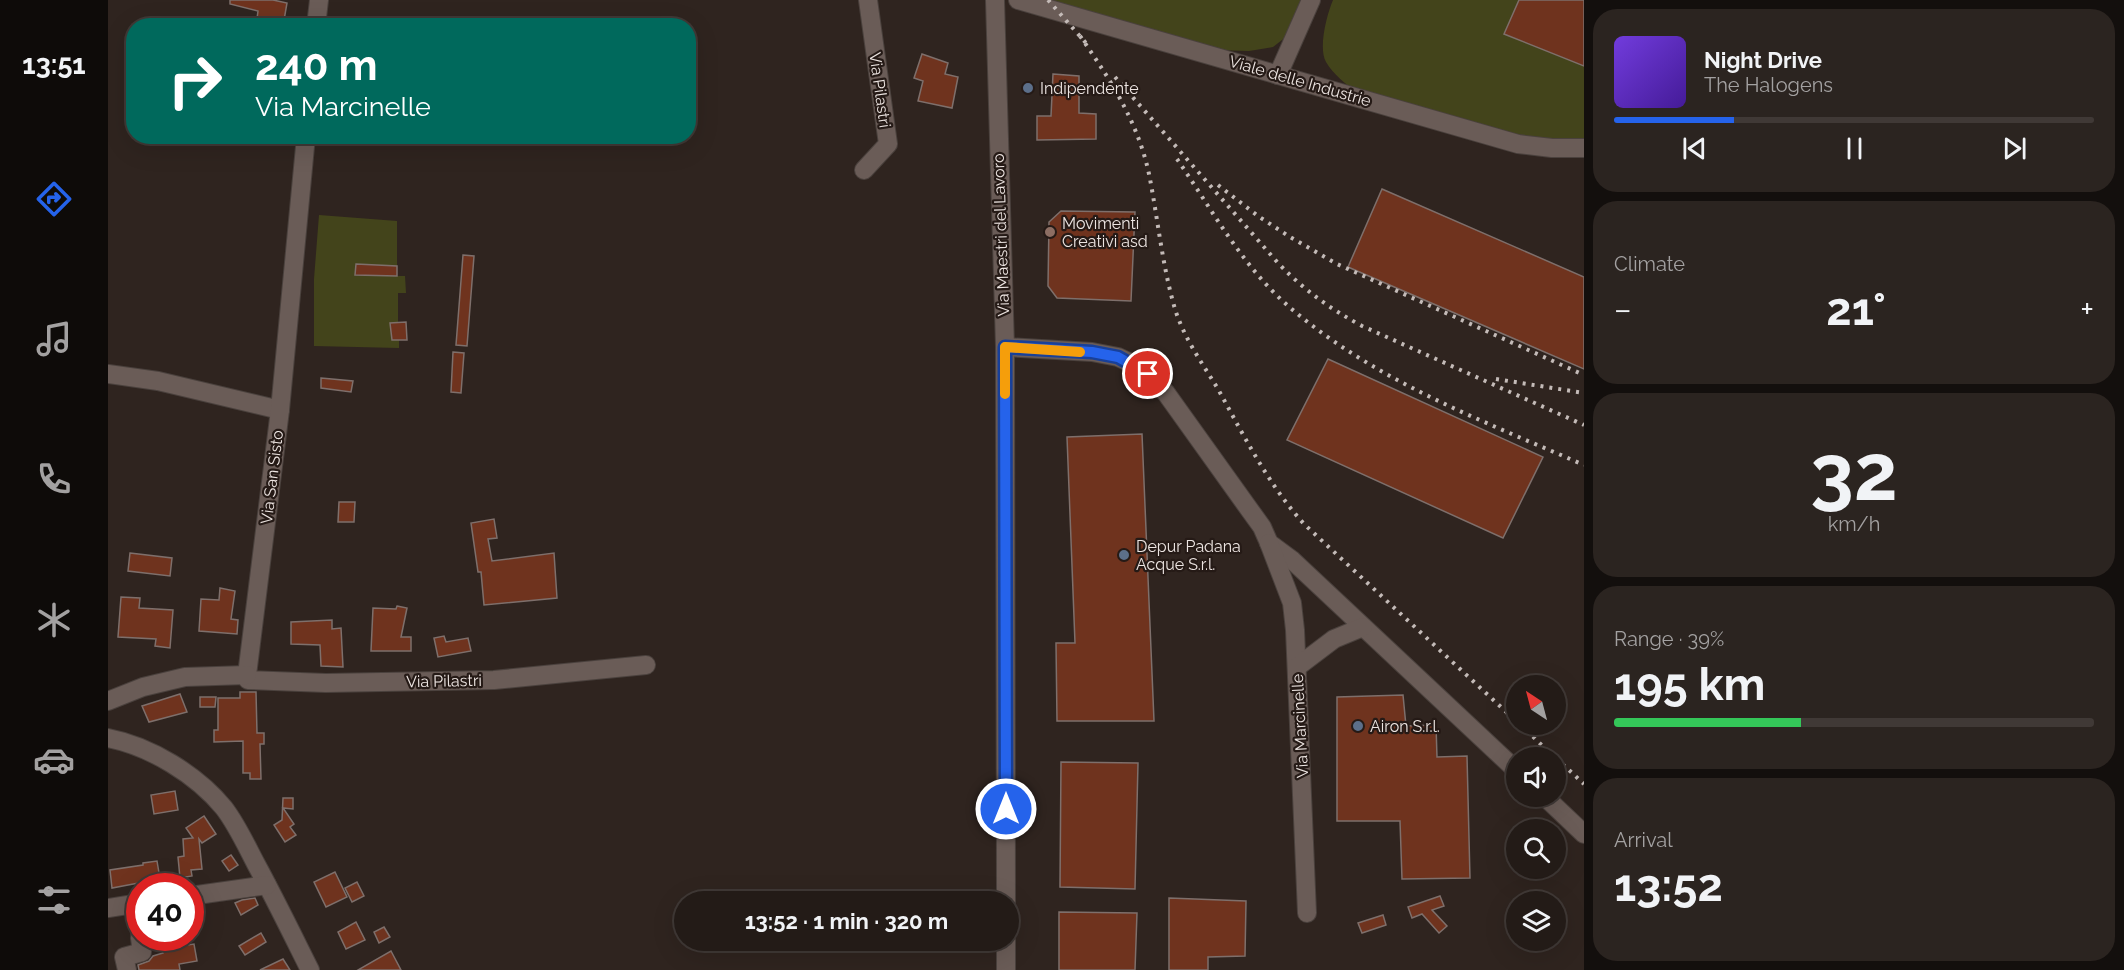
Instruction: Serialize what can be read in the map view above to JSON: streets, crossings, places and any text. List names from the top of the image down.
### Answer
{
  "streets": {
    "street": [
      "Viale delle Industrie",
      "Via Pilastri",
      "Via Maestri del Lavoro",
      "Via San Sisto",
      "Via Marcinelle"
    ]
  },
  "crossings": [
    ["Via Pilastri", "Via San Sisto"],
    ["Via Maestri del Lavoro", "Via Marcinelle"]
  ],
  "places": [
    "Indipendente",
    "Movimenti Creativi asd",
    "Depur Padana Acque S.r.l.",
    "Airon S.r.l."
  ],
  "north": "top left",
  "page": {
    "tabs": "13:51",
    "turn": ["240 m", "Via Marcinelle"],
    "song": ["Night Drive", "The Halogens"],
    "tile": [
      "Climate",
      ["32", "km/h"],
      ["Range · 39%", "195 km"],
      ["Arrival", "13:52"]
    ],
    "heat": ["−", "21°", "+"],
    "limit": "40",
    "trip": "13:52 · 1 min · 320 m"
  }
}
